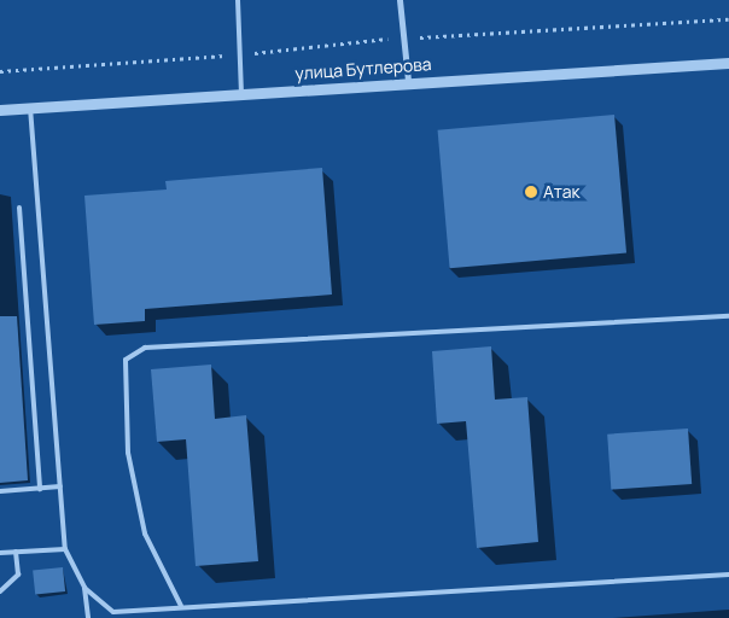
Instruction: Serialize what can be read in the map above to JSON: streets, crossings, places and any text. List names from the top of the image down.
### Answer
{
  "streets": {
    "street": ["улица Бутлерова"]
  },
  "places": ["Атак"]
}
